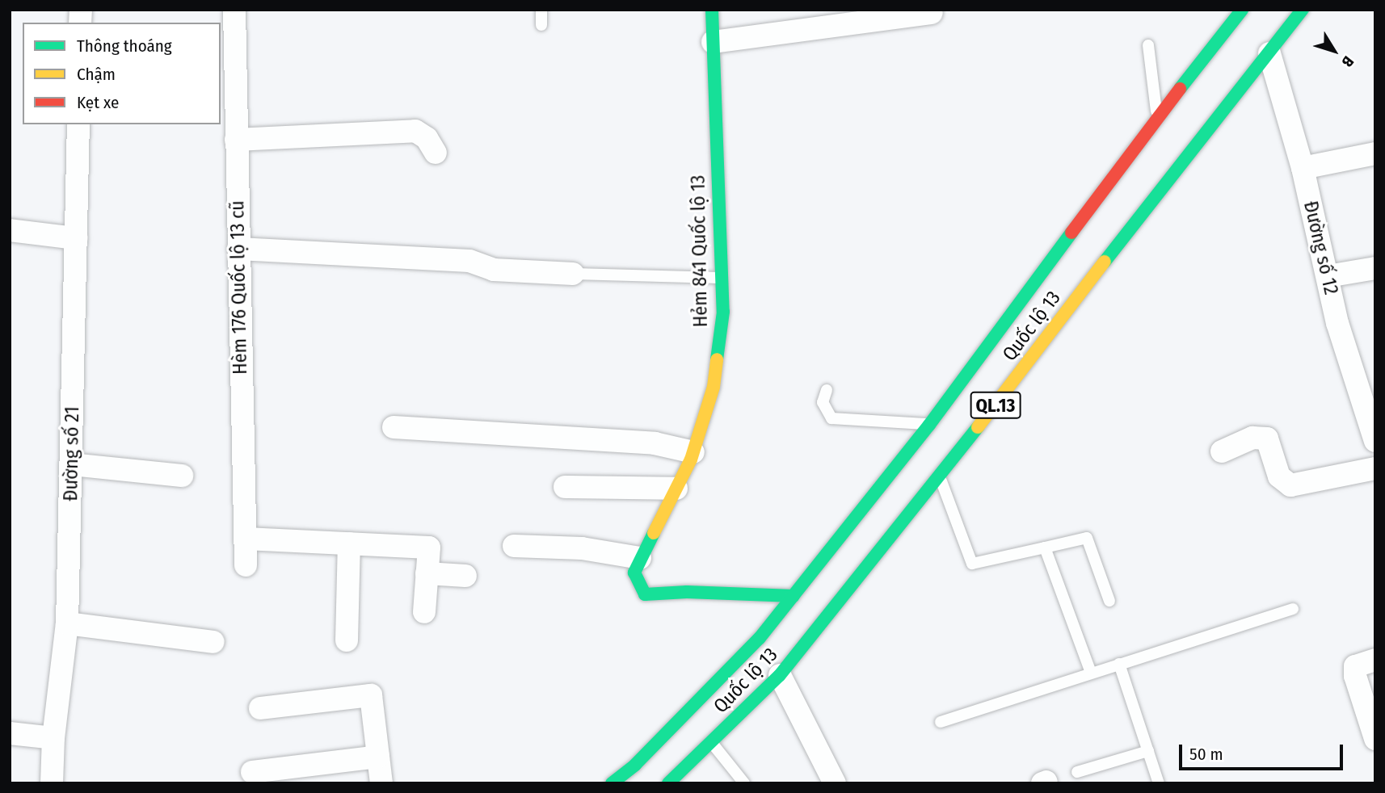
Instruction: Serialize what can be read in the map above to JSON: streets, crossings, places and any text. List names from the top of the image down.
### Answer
{
  "streets": {
    "main road": ["Hẻm 841 Quốc lộ 13", "Quốc lộ 13", "QL.13"],
    "street": ["Đường số 12", "Hèm 176 Quốc lộ 13 cũ", "Đường số 21"]
  },
  "crossings": [
    ["Đường số 12", "Quốc lộ 13"],
    ["Hẻm 841 Quốc lộ 13", "Quốc lộ 13"]
  ],
  "legend": ["Thông thoáng", "Chậm", "Kẹt xe"],
  "scale_bar": "50 m",
  "north": "bottom right"
}
